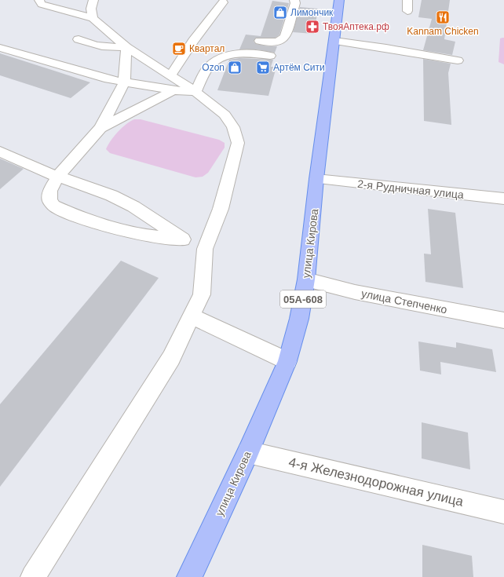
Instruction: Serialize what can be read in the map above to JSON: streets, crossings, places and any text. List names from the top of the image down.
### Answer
{
  "streets": {
    "main road": ["улица Кирова", "05А-608"],
    "street": ["2-я Рудничная улица", "улица Степченко", "4-я Железнодорожная улица"]
  },
  "crossings": [
    ["2-я Рудничная улица", "улица Кирова"],
    ["улица Кирова", "улица Степченко"],
    ["улица Кирова", "4-я Железнодорожная улица"]
  ],
  "places": {
    "shop": ["Лимончик", "Ozon"],
    "restaurant": ["Kannam Chicken"],
    "pharmacy": ["ТвояАптека.рф"],
    "cafe": ["Квартал"],
    "supermarket": ["Артём Сити"]
  }
}
